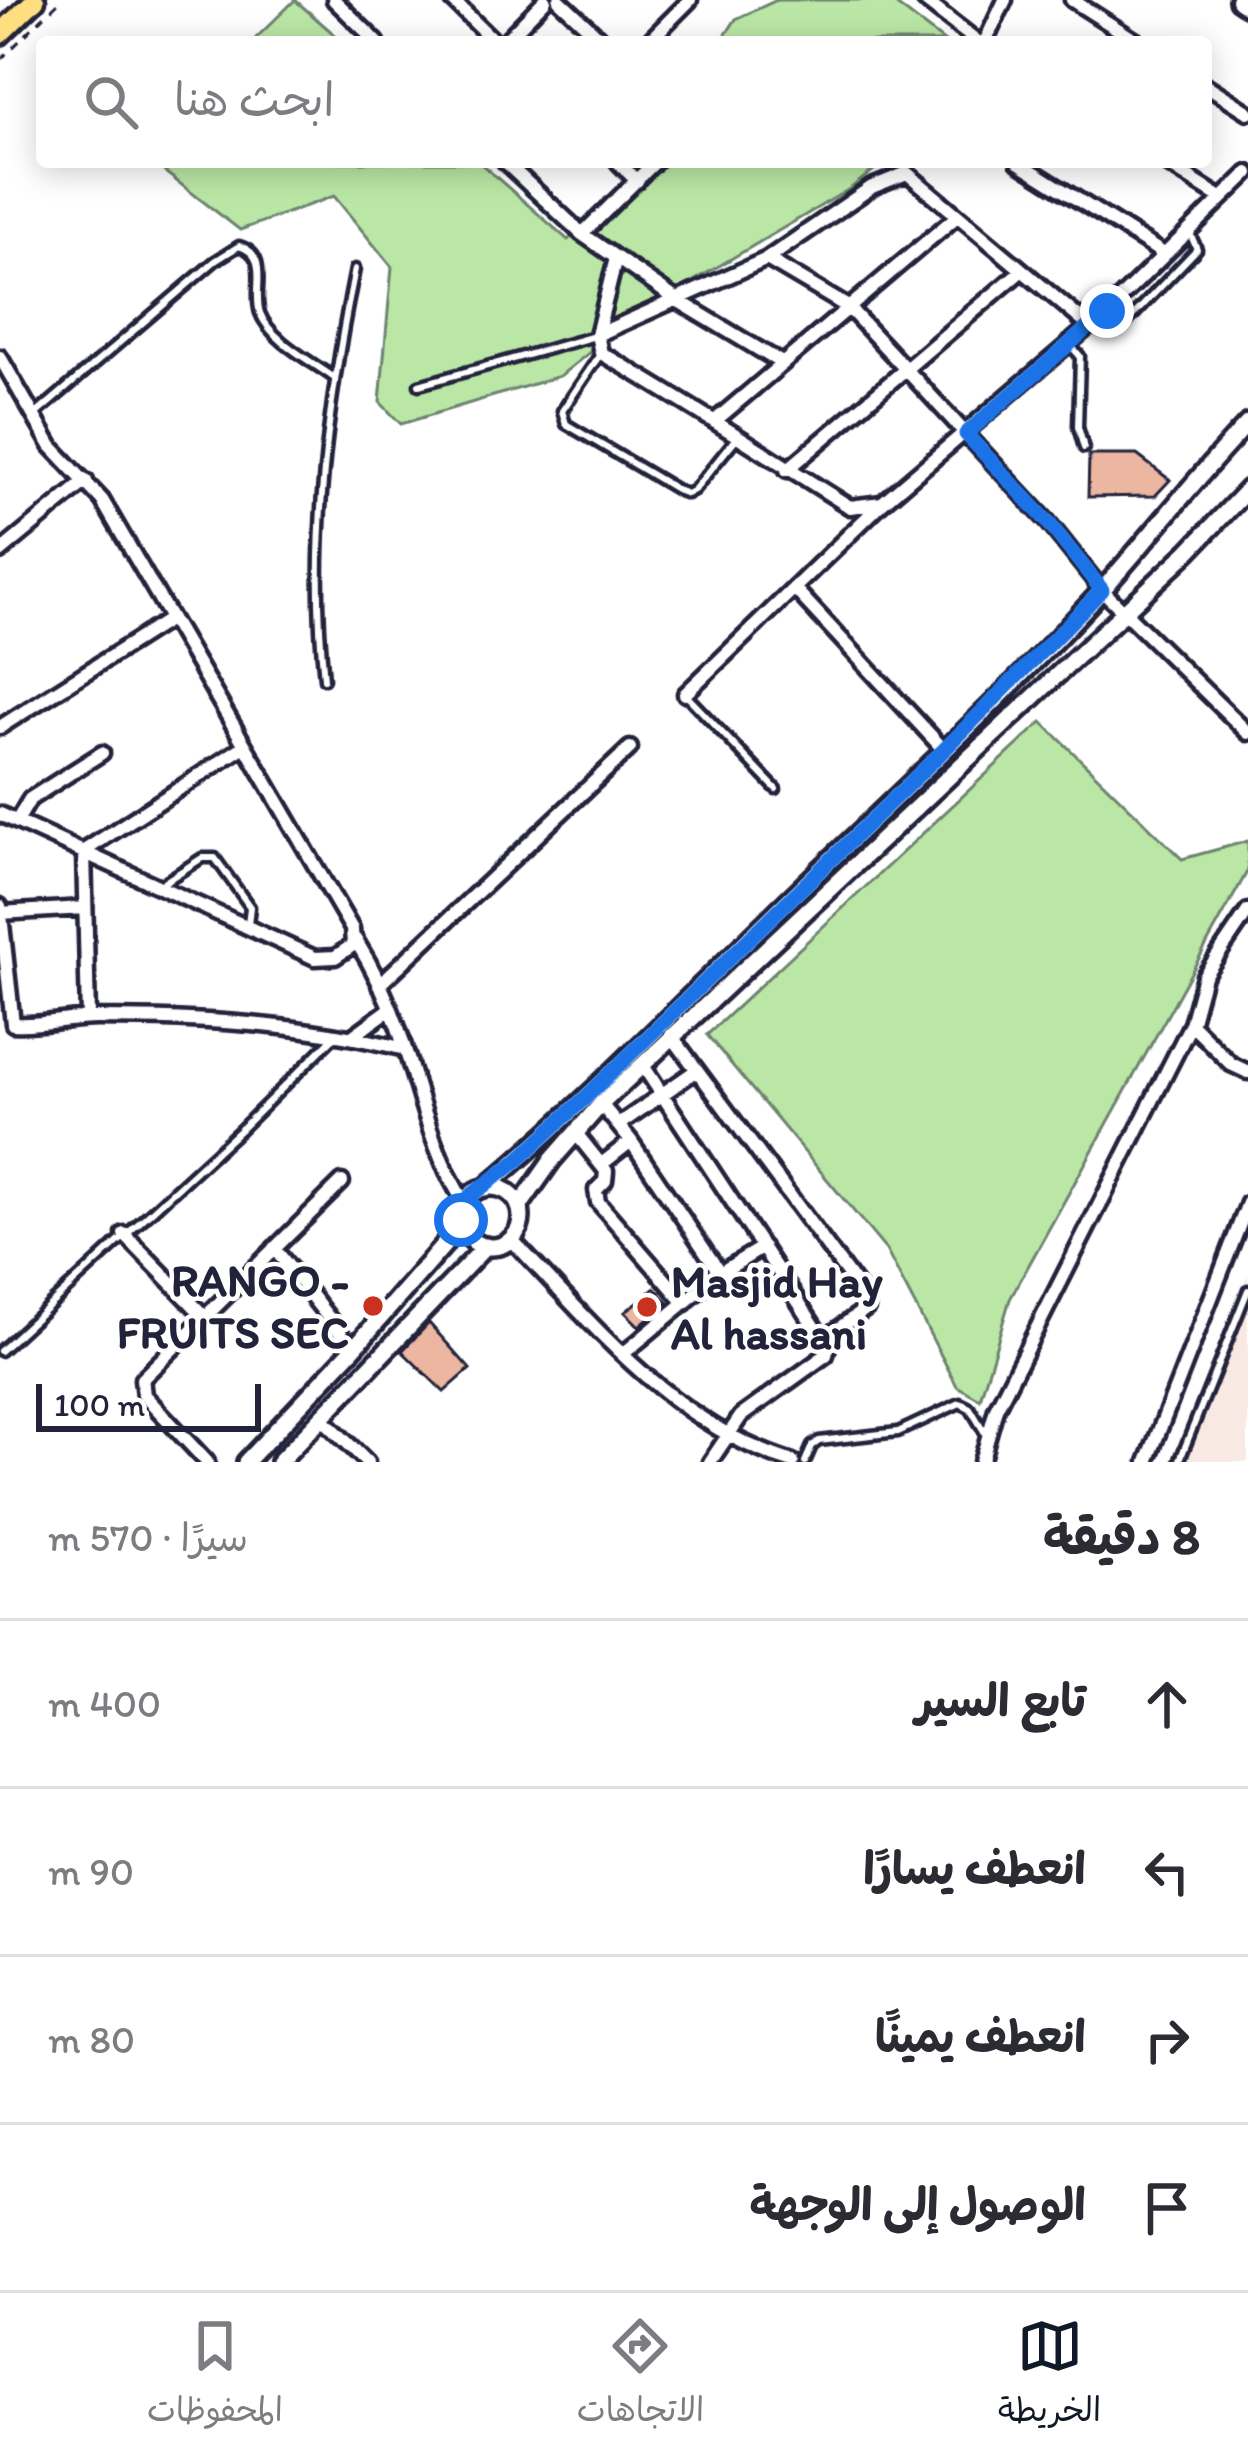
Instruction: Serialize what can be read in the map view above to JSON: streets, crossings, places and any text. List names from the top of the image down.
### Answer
{
  "places": ["RANGO - FRUITS SEC", "Masjid Hay Al hassani"],
  "scale_bar": "100 m",
  "page": {
    "search": "ابحث هنا",
    "scale": "100 m",
    "heading": ["8 دقيقة", "سيرًا · 570 m"],
    "list": [
      ["تابع السير", "400 m"],
      ["انعطف يسارًا", "90 m"],
      ["انعطف يمينًا", "80 m"],
      "الوصول إلى الوجهة"
    ],
    "nav": ["الخريطة", "الاتجاهات", "المحفوظات"]
  }
}
